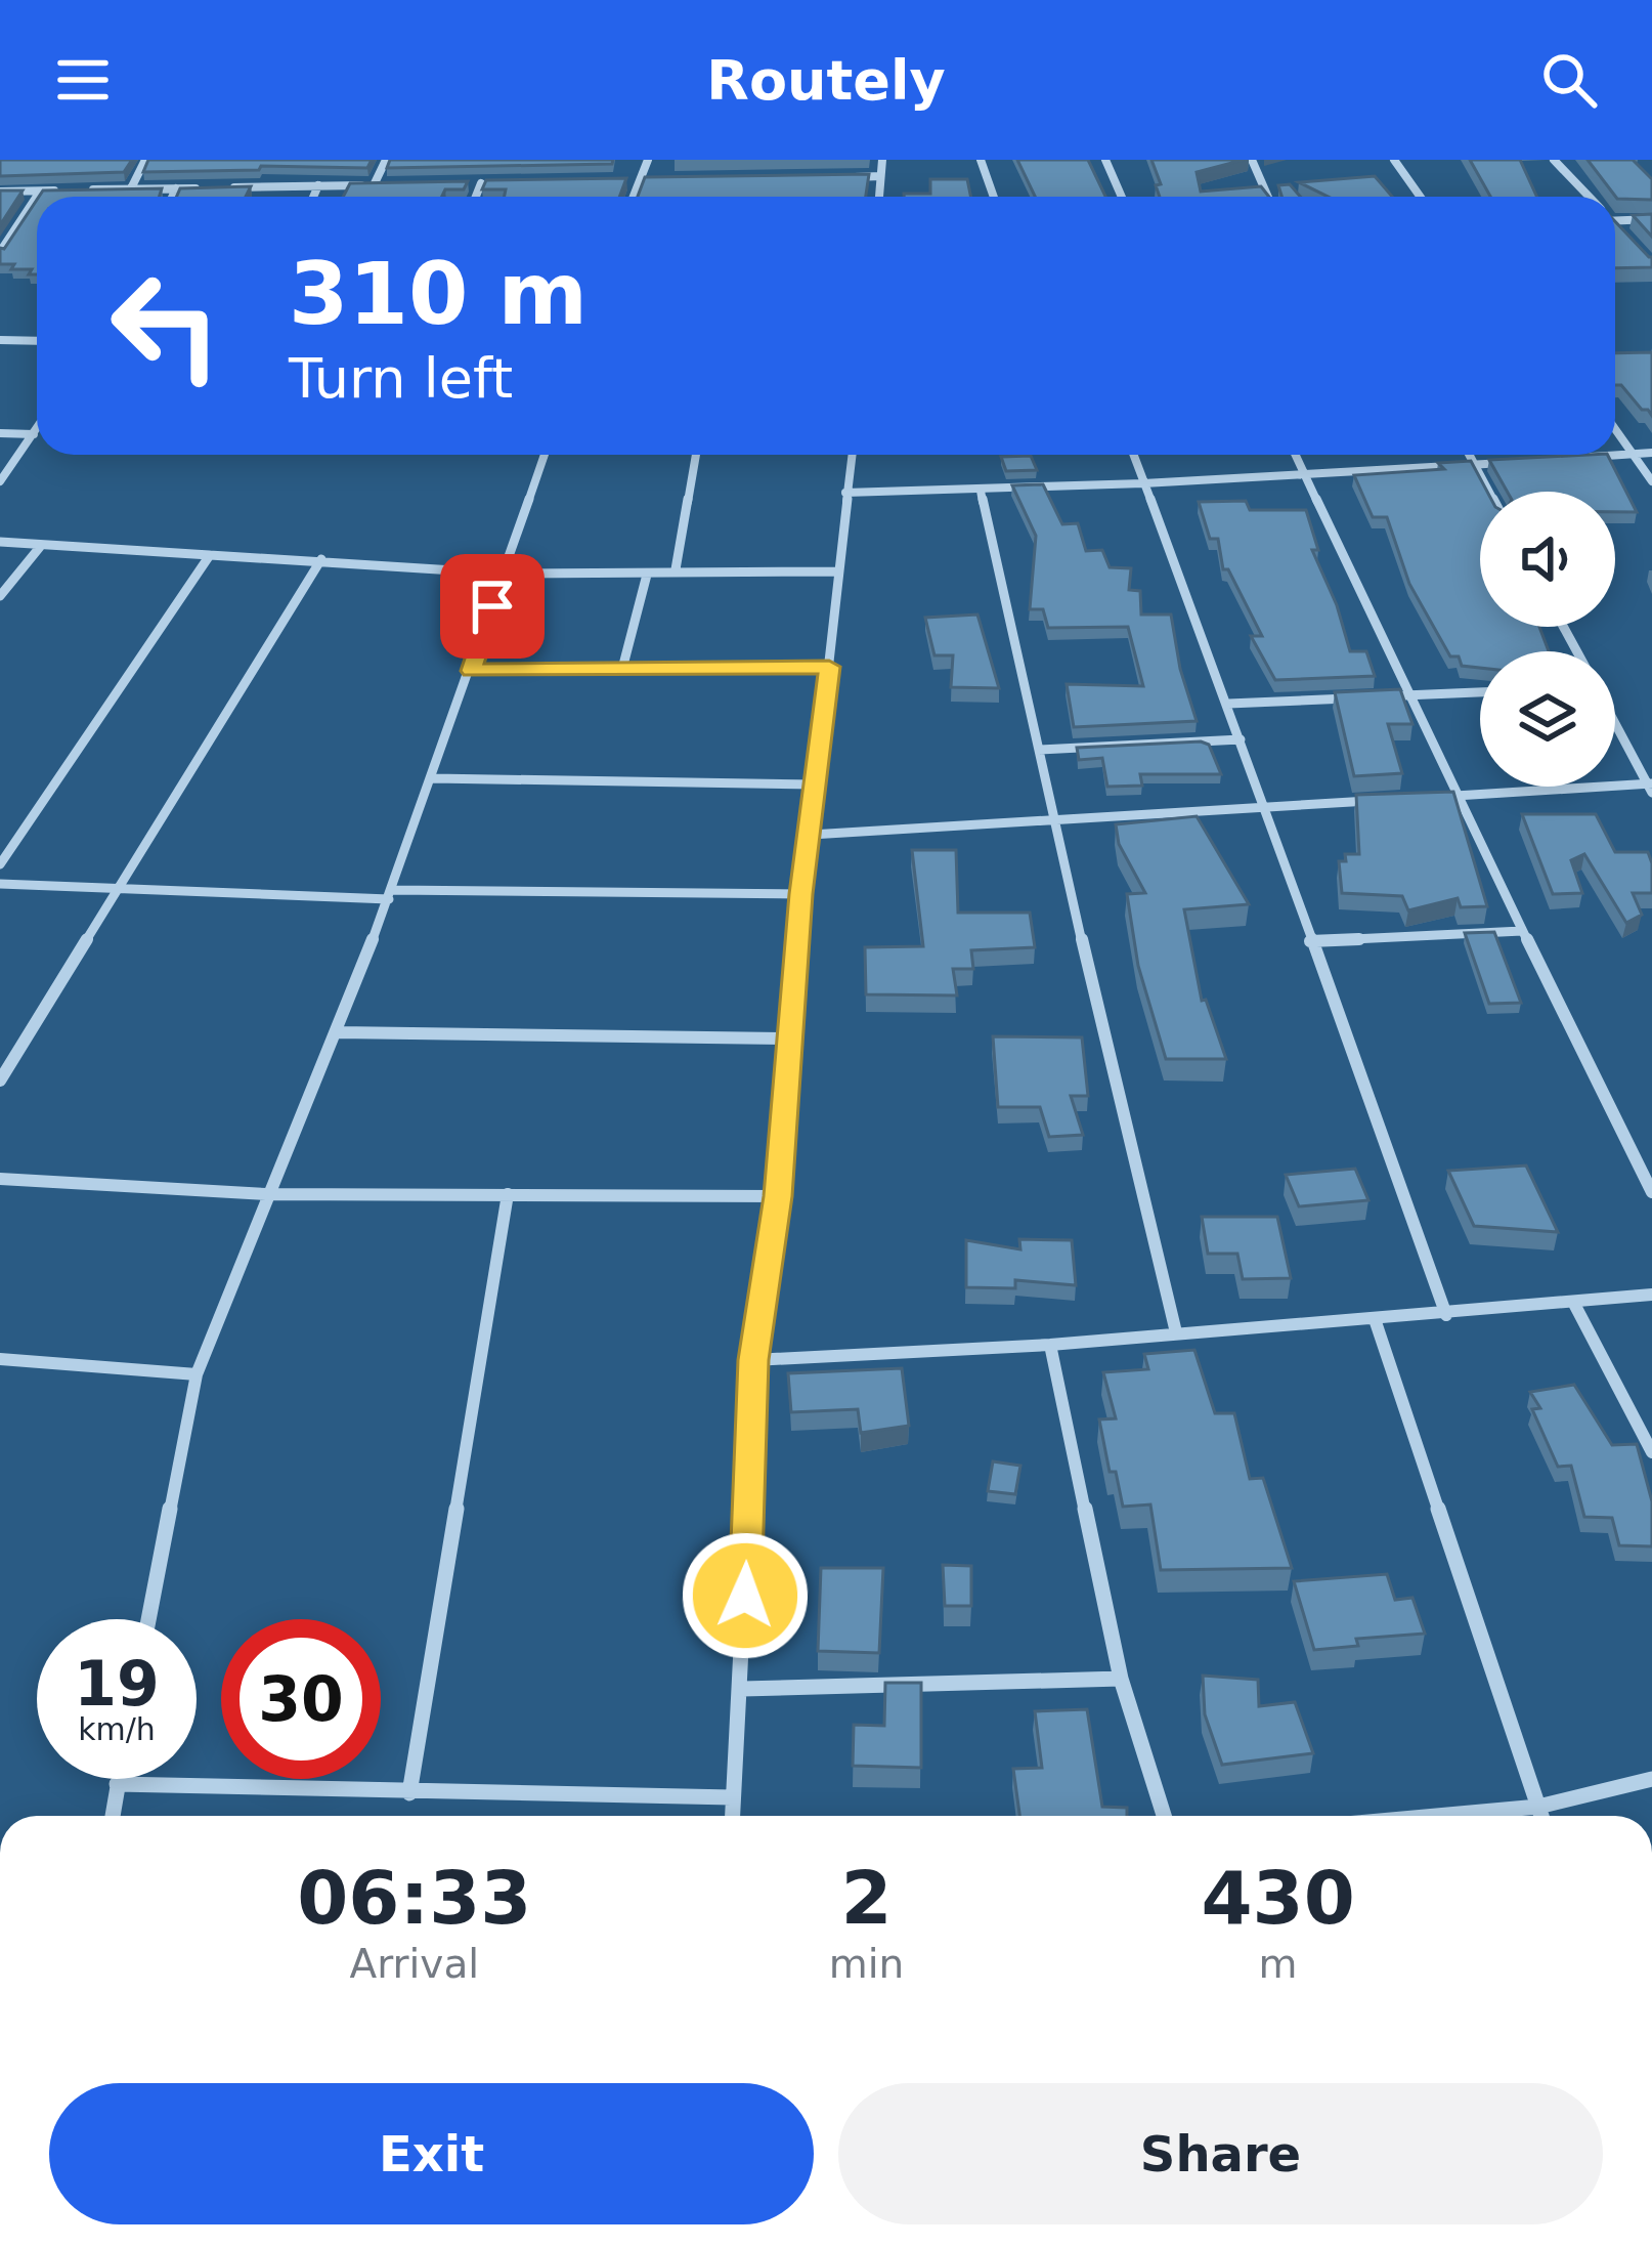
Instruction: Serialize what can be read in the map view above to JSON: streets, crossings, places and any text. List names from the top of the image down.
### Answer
{
  "page": {
    "header": "Routely",
    "turn": ["310 m", "Turn left"],
    "speed": "19 km/h",
    "limit": "30",
    "eta": [
      "06:33",
      "Arrival",
      "2",
      "min",
      "430",
      "m"
    ],
    "buttons": ["Exit", "Share"]
  }
}
